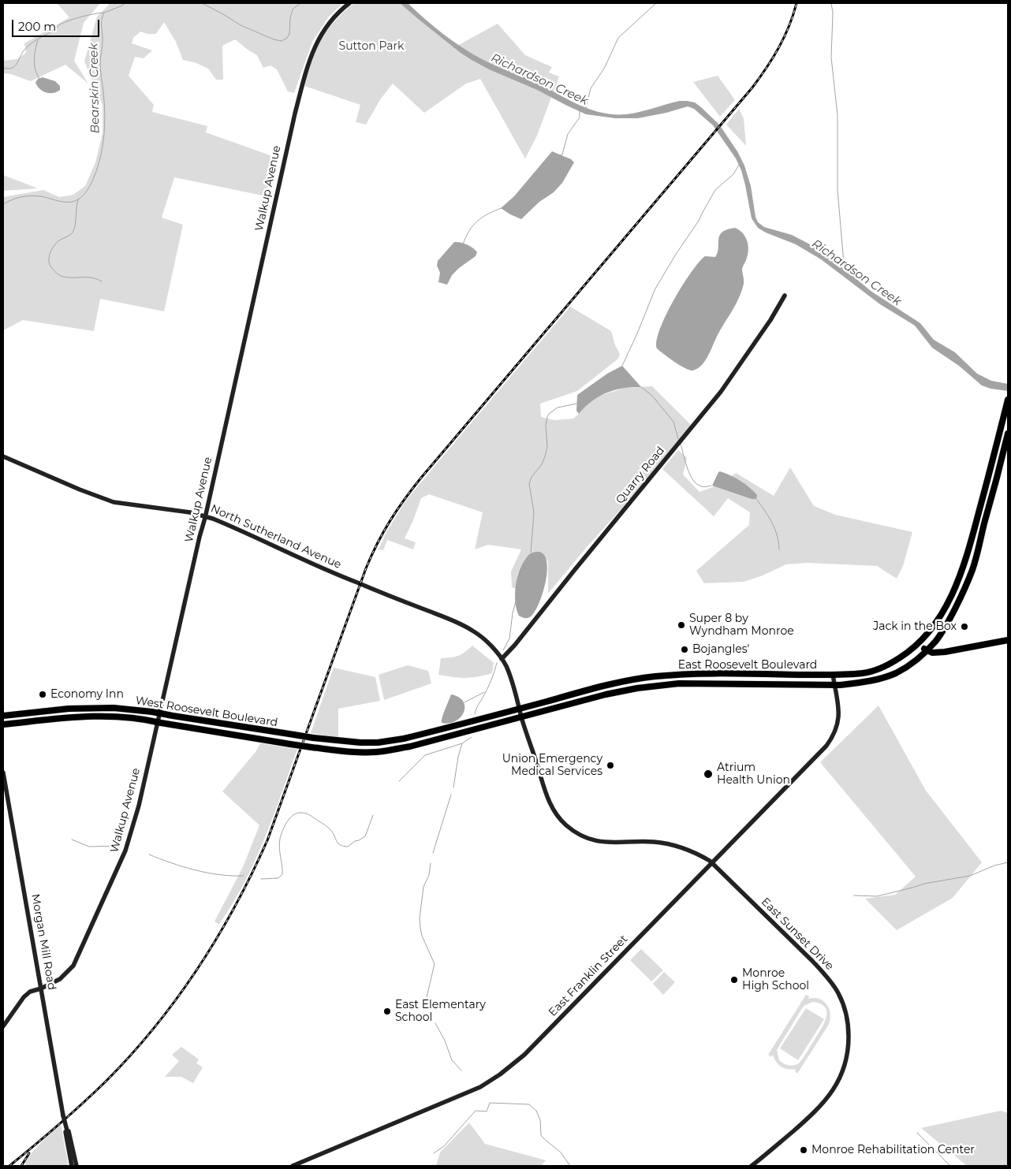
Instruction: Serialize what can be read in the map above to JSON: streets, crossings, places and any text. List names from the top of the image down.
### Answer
{
  "streets": {
    "highway": ["East Roosevelt Boulevard", "West Roosevelt Boulevard"],
    "street": [
      "Walkup Avenue",
      "Quarry Road",
      "North Sutherland Avenue",
      "East Sunset Drive",
      "Morgan Mill Road",
      "East Franklin Street"
    ]
  },
  "crossings": [
    ["Walkup Avenue", "North Sutherland Avenue"],
    ["Walkup Avenue", "West Roosevelt Boulevard"],
    ["Walkup Avenue", "Morgan Mill Road"],
    ["Quarry Road", "North Sutherland Avenue"],
    ["Quarry Road", "East Sunset Drive"],
    ["North Sutherland Avenue", "East Sunset Drive"],
    ["East Roosevelt Boulevard", "West Roosevelt Boulevard"],
    ["East Roosevelt Boulevard", "East Sunset Drive"],
    ["East Roosevelt Boulevard", "East Franklin Street"],
    ["East Sunset Drive", "East Franklin Street"]
  ],
  "water": ["Richardson Creek", "Bearskin Creek"],
  "parks": ["Sutton Park"],
  "places": [
    "Super 8 by Wyndham Monroe",
    "Jack in the Box",
    "Bojangles'",
    "Economy Inn",
    "Union Emergency Medical Services",
    "Atrium Health Union",
    "Monroe High School",
    "East Elementary School",
    "Monroe Rehabilitation Center"
  ],
  "scale_bar": "200 m"
}
